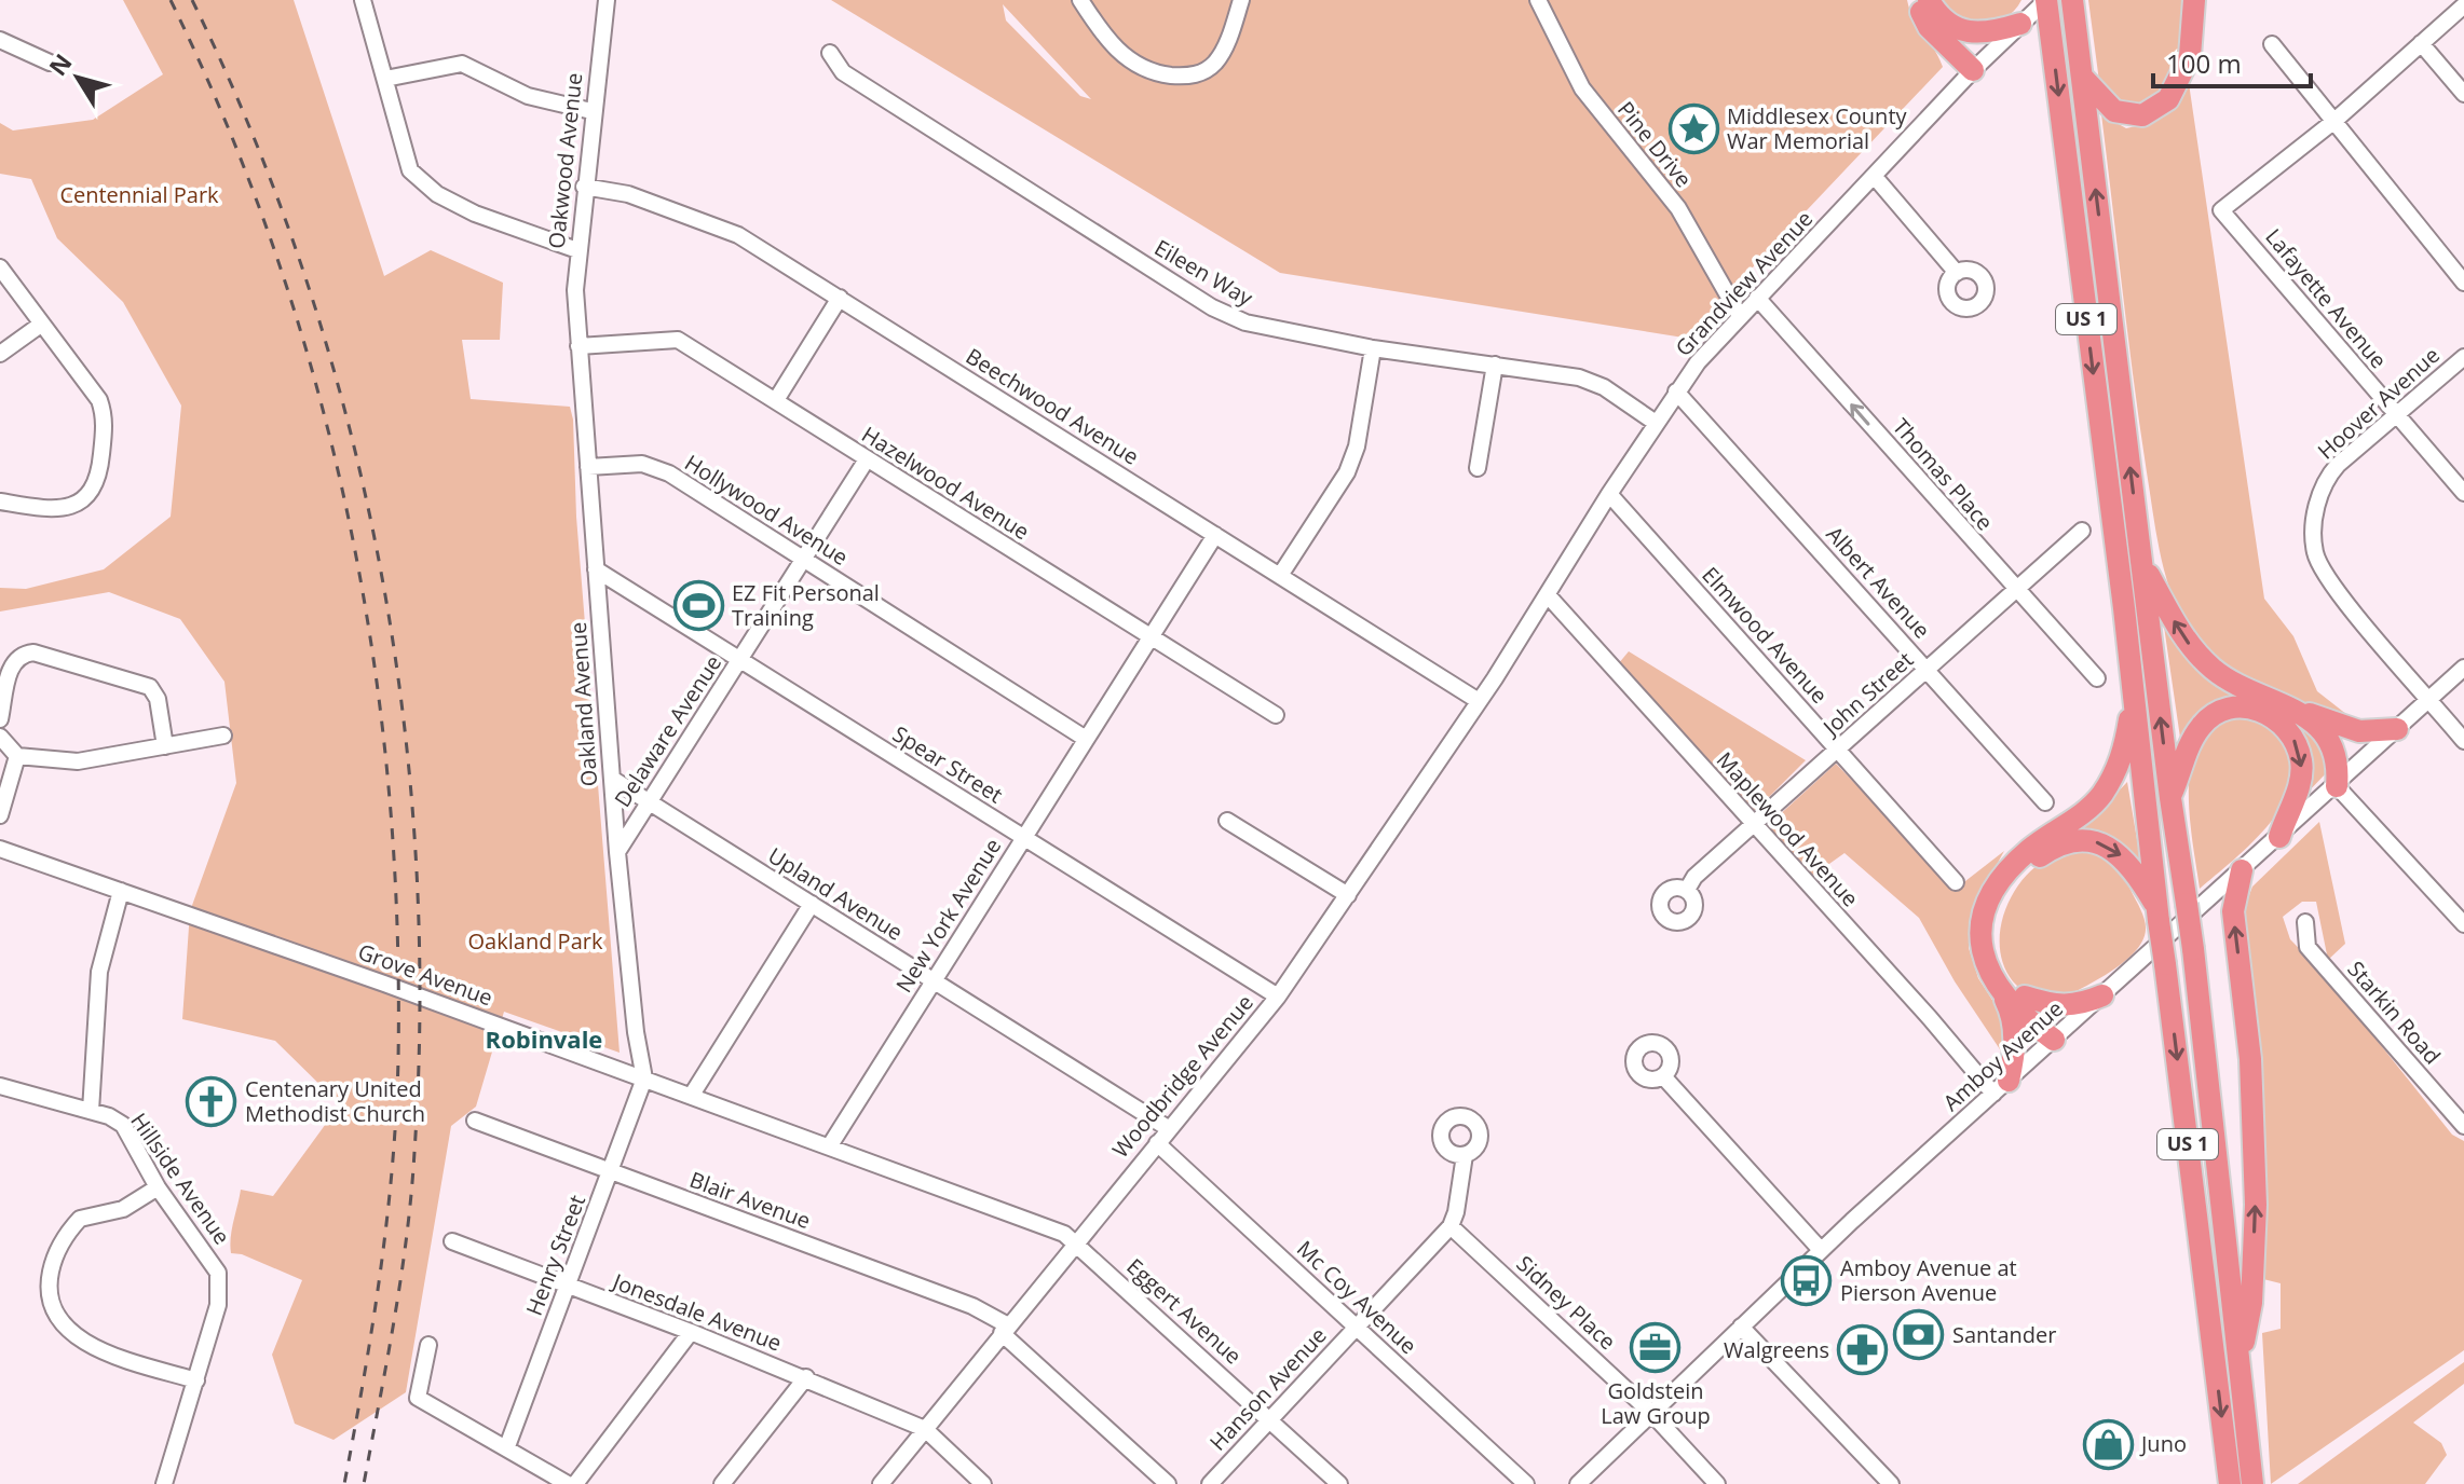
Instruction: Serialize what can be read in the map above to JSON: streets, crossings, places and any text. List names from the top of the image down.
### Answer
{
  "streets": {
    "highway": ["US 1"],
    "street": [
      "Pine Drive",
      "Oakwood Avenue",
      "Eileen Way",
      "Grandview Avenue",
      "Lafayette Avenue",
      "Hoover Avenue",
      "Beechwood Avenue",
      "Thomas Place",
      "Hazelwood Avenue",
      "Hollywood Avenue",
      "Albert Avenue",
      "Elmwood Avenue",
      "John Street",
      "Oakland Avenue",
      "Delaware Avenue",
      "Spear Street",
      "Maplewood Avenue",
      "Upland Avenue",
      "New York Avenue",
      "Grove Avenue",
      "Starkin Road",
      "Amboy Avenue",
      "Woodbridge Avenue",
      "Hillside Avenue",
      "Blair Avenue",
      "Henry Street",
      "Mc Coy Avenue",
      "Sidney Place",
      "Eggert Avenue",
      "Jonesdale Avenue",
      "Hanson Avenue"
    ]
  },
  "crossings": [
    ["Pine Drive", "Grandview Avenue"],
    ["Oakwood Avenue", "Beechwood Avenue"],
    ["Oakwood Avenue", "Oakland Avenue"],
    ["Eileen Way", "Grandview Avenue"],
    ["Grandview Avenue", "US 1"],
    ["Grandview Avenue", "Thomas Place"],
    ["Grandview Avenue", "Albert Avenue"],
    ["Grandview Avenue", "Elmwood Avenue"],
    ["Grandview Avenue", "Maplewood Avenue"],
    ["Grandview Avenue", "Woodbridge Avenue"],
    ["Lafayette Avenue", "Hoover Avenue"],
    ["Hoover Avenue", "Amboy Avenue"],
    ["Beechwood Avenue", "New York Avenue"],
    ["Beechwood Avenue", "Woodbridge Avenue"],
    ["Thomas Place", "John Street"],
    ["Hazelwood Avenue", "Oakland Avenue"],
    ["Hazelwood Avenue", "Delaware Avenue"],
    ["Hazelwood Avenue", "New York Avenue"],
    ["Hollywood Avenue", "Oakland Avenue"],
    ["Hollywood Avenue", "Delaware Avenue"],
    ["Hollywood Avenue", "New York Avenue"],
    ["Albert Avenue", "John Street"],
    ["Elmwood Avenue", "John Street"],
    ["John Street", "Maplewood Avenue"],
    ["Oakland Avenue", "Delaware Avenue"],
    ["Oakland Avenue", "Spear Street"],
    ["Oakland Avenue", "Upland Avenue"],
    ["Oakland Avenue", "Grove Avenue"],
    ["Oakland Avenue", "Henry Street"],
    ["Delaware Avenue", "Spear Street"],
    ["Delaware Avenue", "Upland Avenue"],
    ["Spear Street", "New York Avenue"],
    ["Spear Street", "Woodbridge Avenue"],
    ["Maplewood Avenue", "Amboy Avenue"],
    ["Upland Avenue", "New York Avenue"],
    ["Upland Avenue", "Woodbridge Avenue"],
    ["New York Avenue", "Grove Avenue"],
    ["Grove Avenue", "Woodbridge Avenue"],
    ["Grove Avenue", "Henry Street"],
    ["Grove Avenue", "Eggert Avenue"],
    ["Amboy Avenue", "Sidney Place"],
    ["Woodbridge Avenue", "Blair Avenue"],
    ["Woodbridge Avenue", "Mc Coy Avenue"],
    ["Woodbridge Avenue", "Eggert Avenue"],
    ["Woodbridge Avenue", "Jonesdale Avenue"],
    ["Blair Avenue", "Henry Street"],
    ["Henry Street", "Jonesdale Avenue"],
    ["Mc Coy Avenue", "Hanson Avenue"],
    ["Sidney Place", "Hanson Avenue"],
    ["Eggert Avenue", "Hanson Avenue"]
  ],
  "one_way": ["Thomas Place"],
  "districts": ["Robinvale"],
  "parks": ["Centennial Park", "Oakland Park"],
  "places": {
    "place": ["Middlesex County War Memorial"],
    "sports": ["EZ Fit Personal Training"],
    "church": ["Centenary United Methodist Church"],
    "bus stop": ["Amboy Avenue at Pierson Avenue"],
    "bank": ["Santander"],
    "office": ["Goldstein Law Group"],
    "pharmacy": ["Walgreens"],
    "shop": ["Juno"]
  },
  "scale_bar": "100 m",
  "north": "top left"
}
